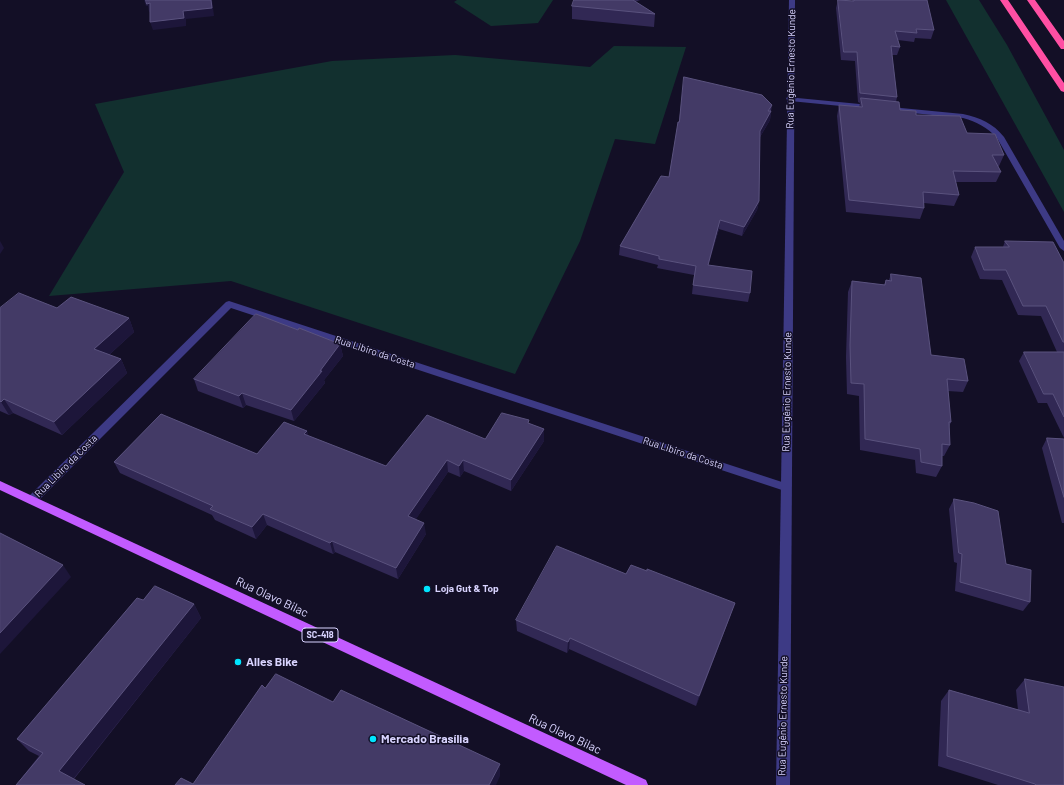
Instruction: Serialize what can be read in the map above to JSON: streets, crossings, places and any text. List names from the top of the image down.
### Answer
{
  "streets": {
    "main road": ["Rua Olavo Bilac", "SC-418"],
    "street": ["Rua Eugênio Ernesto Kunde", "Rua Libiro da Costa"]
  },
  "crossings": [
    ["Rua Eugênio Ernesto Kunde", "Rua Libiro da Costa"],
    ["Rua Libiro da Costa", "Rua Olavo Bilac"]
  ],
  "places": ["Loja Gut & Top", "Alles Bike", "Mercado Brasília"]
}
